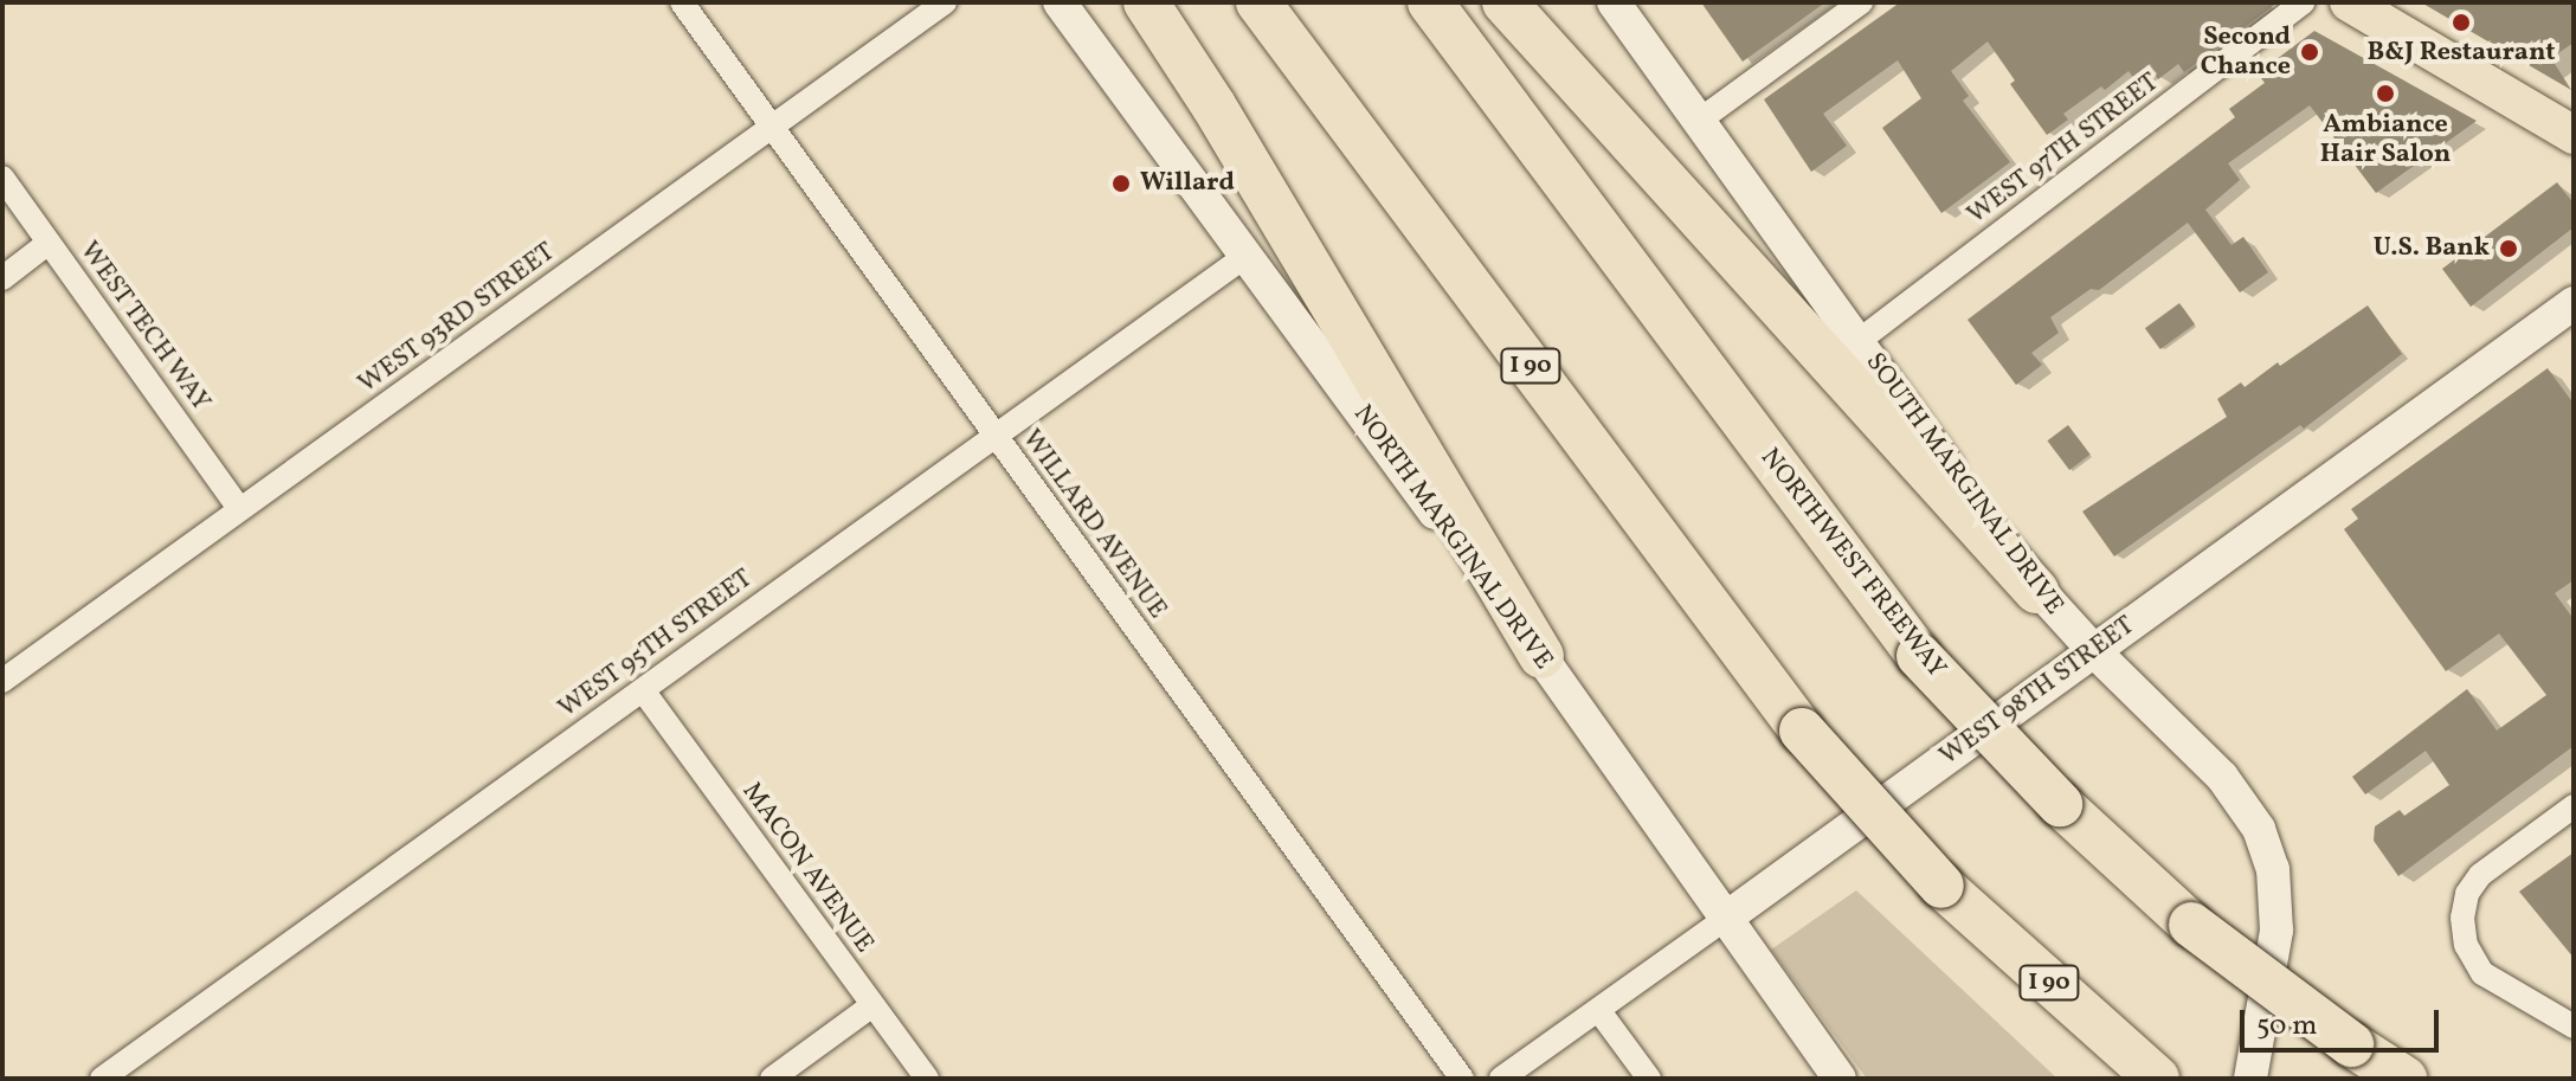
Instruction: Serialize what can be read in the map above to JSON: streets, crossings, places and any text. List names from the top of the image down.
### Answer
{
  "streets": {
    "highway": ["I 90", "NORTHWEST FREEWAY"],
    "street": [
      "WEST 97TH STREET",
      "WEST 93RD STREET",
      "WEST TECH WAY",
      "SOUTH MARGINAL DRIVE",
      "WILLARD AVENUE",
      "NORTH MARGINAL DRIVE",
      "WEST 95TH STREET",
      "WEST 98TH STREET",
      "MACON AVENUE"
    ]
  },
  "crossings": [
    ["WEST 97TH STREET", "SOUTH MARGINAL DRIVE"],
    ["WEST 93RD STREET", "WEST TECH WAY"],
    ["WEST 93RD STREET", "WILLARD AVENUE"],
    ["SOUTH MARGINAL DRIVE", "WEST 98TH STREET"],
    ["WILLARD AVENUE", "WEST 95TH STREET"],
    ["NORTH MARGINAL DRIVE", "WEST 95TH STREET"],
    ["NORTH MARGINAL DRIVE", "WEST 98TH STREET"],
    ["WEST 95TH STREET", "MACON AVENUE"]
  ],
  "places": [
    "B&J Restaurant",
    "Second Chance",
    "Ambiance Hair Salon",
    "Willard",
    "U.S. Bank"
  ],
  "scale_bar": "50 m"
}
